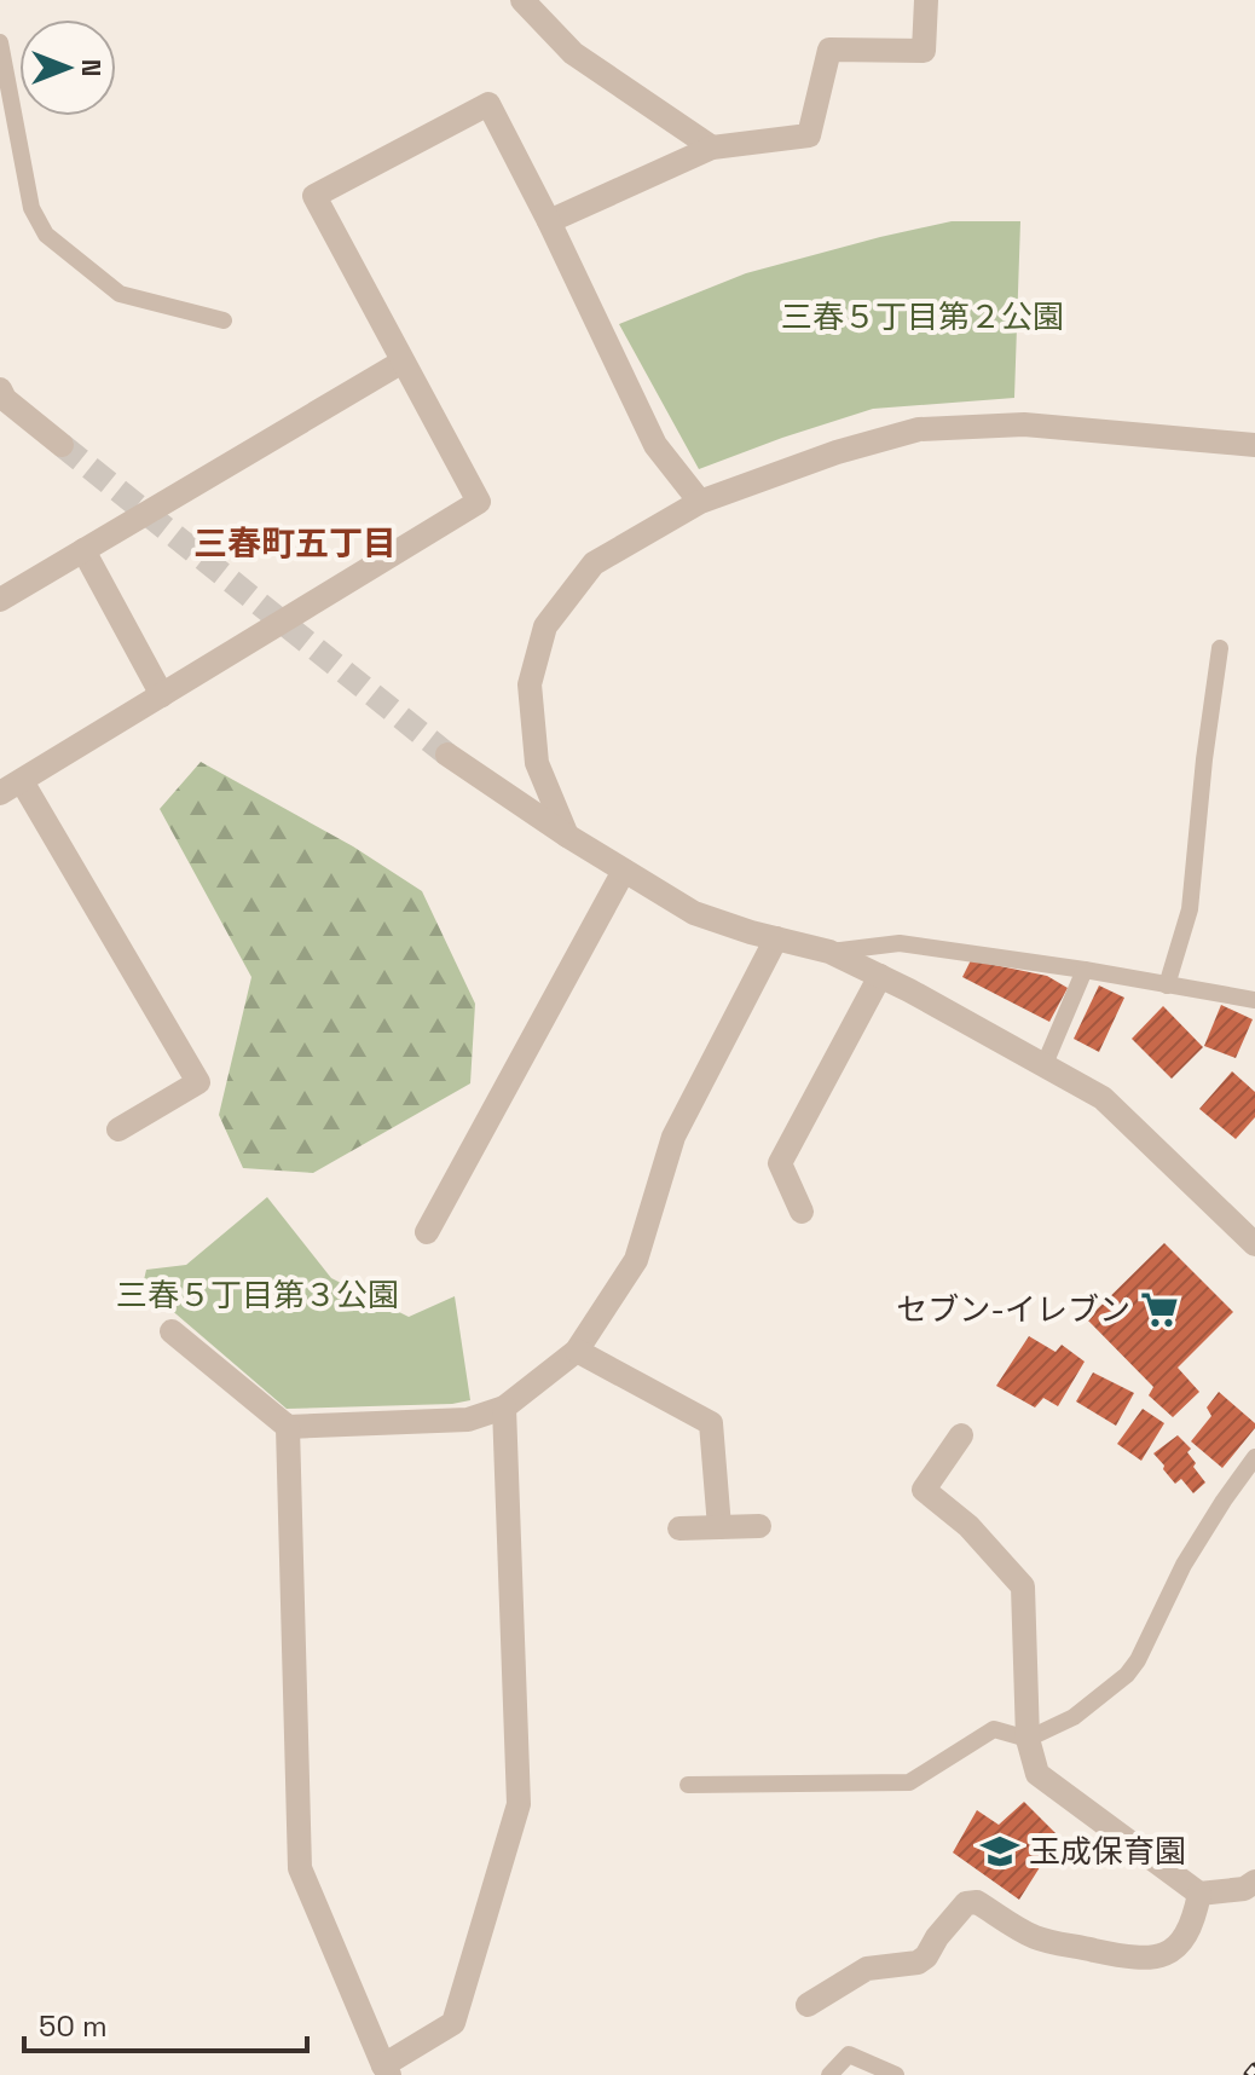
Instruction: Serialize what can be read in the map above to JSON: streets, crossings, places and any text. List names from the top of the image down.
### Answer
{
  "districts": ["三春町五丁目"],
  "parks": ["三春５丁目第２公園", "三春５丁目第３公園"],
  "places": {
    "supermarket": ["セブン-イレブン"],
    "school or university": ["玉成保育園"]
  },
  "scale_bar": "50 m",
  "north": "right"
}
